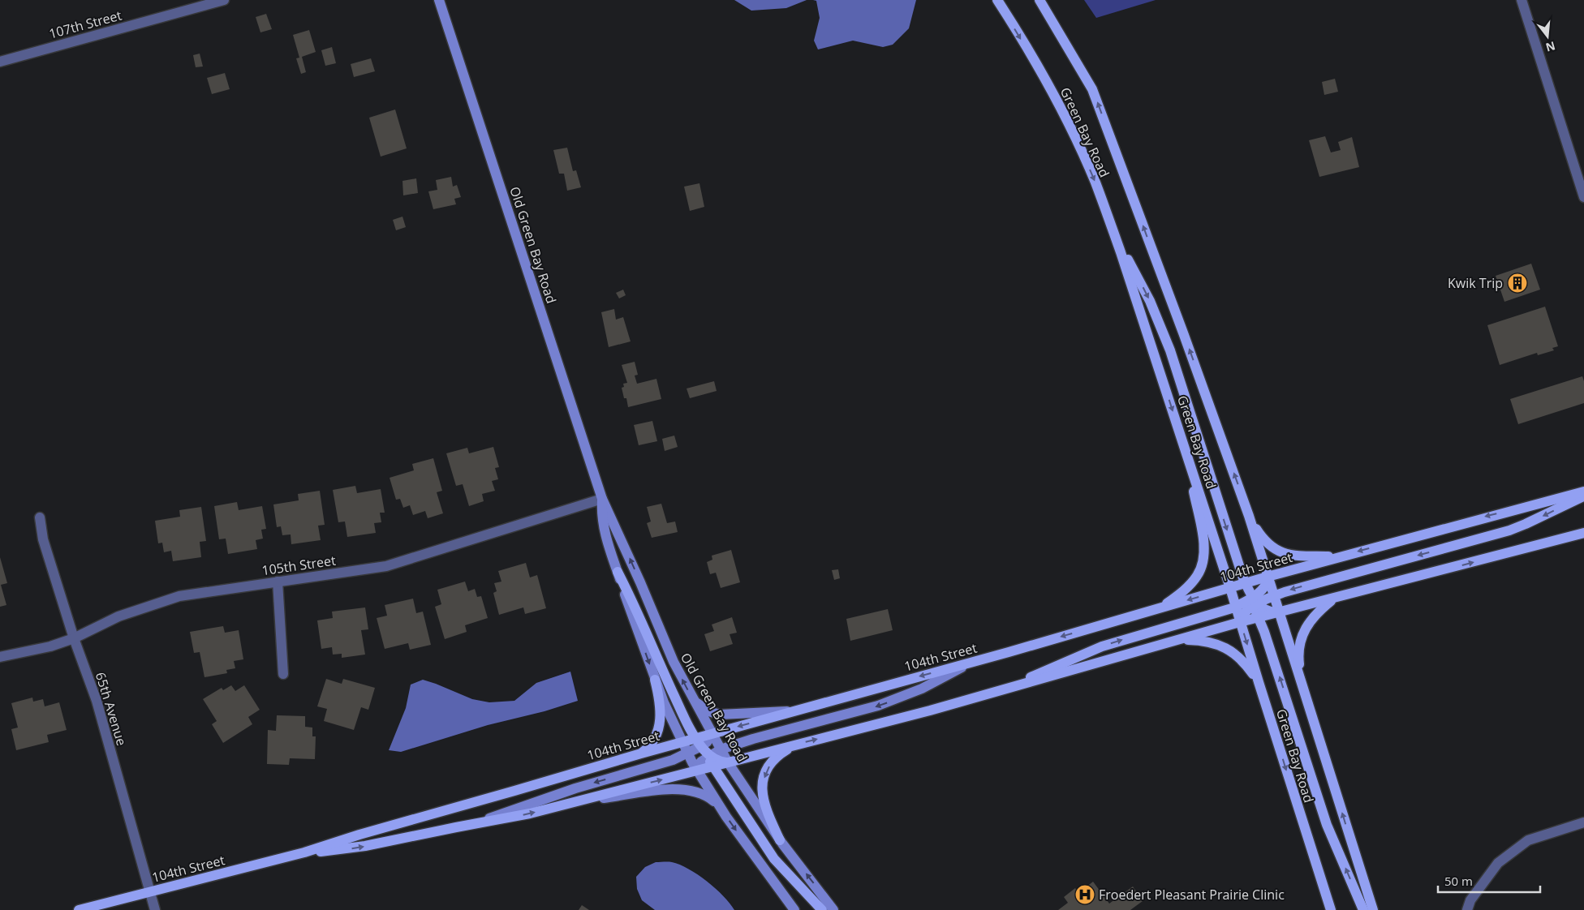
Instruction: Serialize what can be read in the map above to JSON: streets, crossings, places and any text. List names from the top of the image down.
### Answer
{
  "streets": {
    "main road": ["Green Bay Road", "104th Street"],
    "street": [
      "107th Street",
      "Old Green Bay Road",
      "105th Street",
      "65th Avenue"
    ]
  },
  "crossings": [
    ["Green Bay Road", "104th Street"],
    ["Old Green Bay Road", "105th Street"],
    ["Old Green Bay Road", "104th Street"],
    ["105th Street", "65th Avenue"],
    ["104th Street", "65th Avenue"]
  ],
  "places": {
    "building": ["Kwik Trip"],
    "hospital": ["Froedert Pleasant Prairie Clinic"]
  },
  "scale_bar": "50 m",
  "north": "bottom"
}
